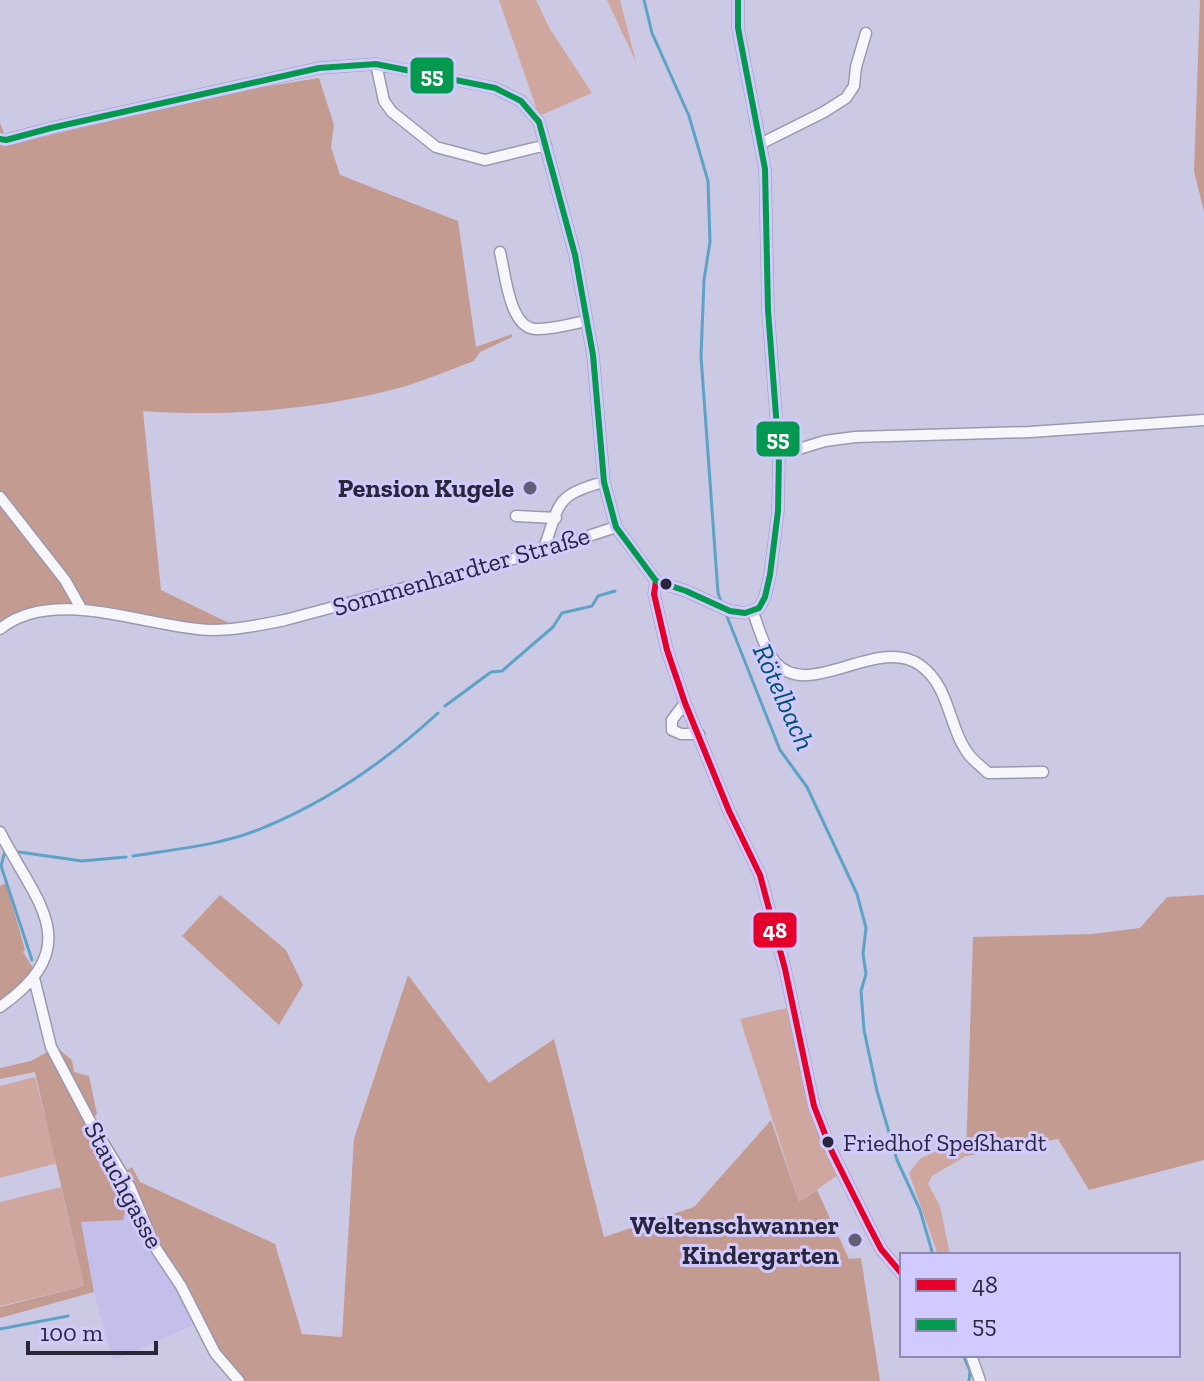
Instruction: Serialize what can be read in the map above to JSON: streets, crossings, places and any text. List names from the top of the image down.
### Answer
{
  "streets": {
    "street": ["Sommenhardter Straße", "Stauchgasse"]
  },
  "water": ["Rötelbach"],
  "places": ["Pension Kugele", "Friedhof Speßhardt", "Weltenschwanner Kindergarten"],
  "lines": ["transit line 55", "transit line 48"],
  "legend": ["48", "55"],
  "scale_bar": "100 m"
}
